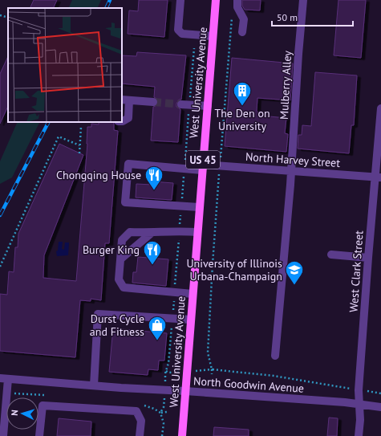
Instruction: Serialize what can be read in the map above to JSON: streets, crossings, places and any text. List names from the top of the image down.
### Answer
{
  "streets": {
    "main road": ["West University Avenue", "US 45"],
    "street": [
      "Mulberry Alley",
      "North Harvey Street",
      "West Clark Street",
      "North Goodwin Avenue"
    ]
  },
  "crossings": [
    ["West University Avenue", "North Harvey Street"],
    ["West University Avenue", "North Goodwin Avenue"],
    ["Mulberry Alley", "North Harvey Street"],
    ["North Harvey Street", "West Clark Street"],
    ["West Clark Street", "North Goodwin Avenue"]
  ],
  "places": {
    "building": ["The Den on University"],
    "restaurant": ["Chongqing House", "Burger King"],
    "school or university": ["University of Illinois Urbana-Champaign"],
    "shop": ["Durst Cycle and Fitness"]
  },
  "scale_bar": "50 m",
  "north": "left"
}
